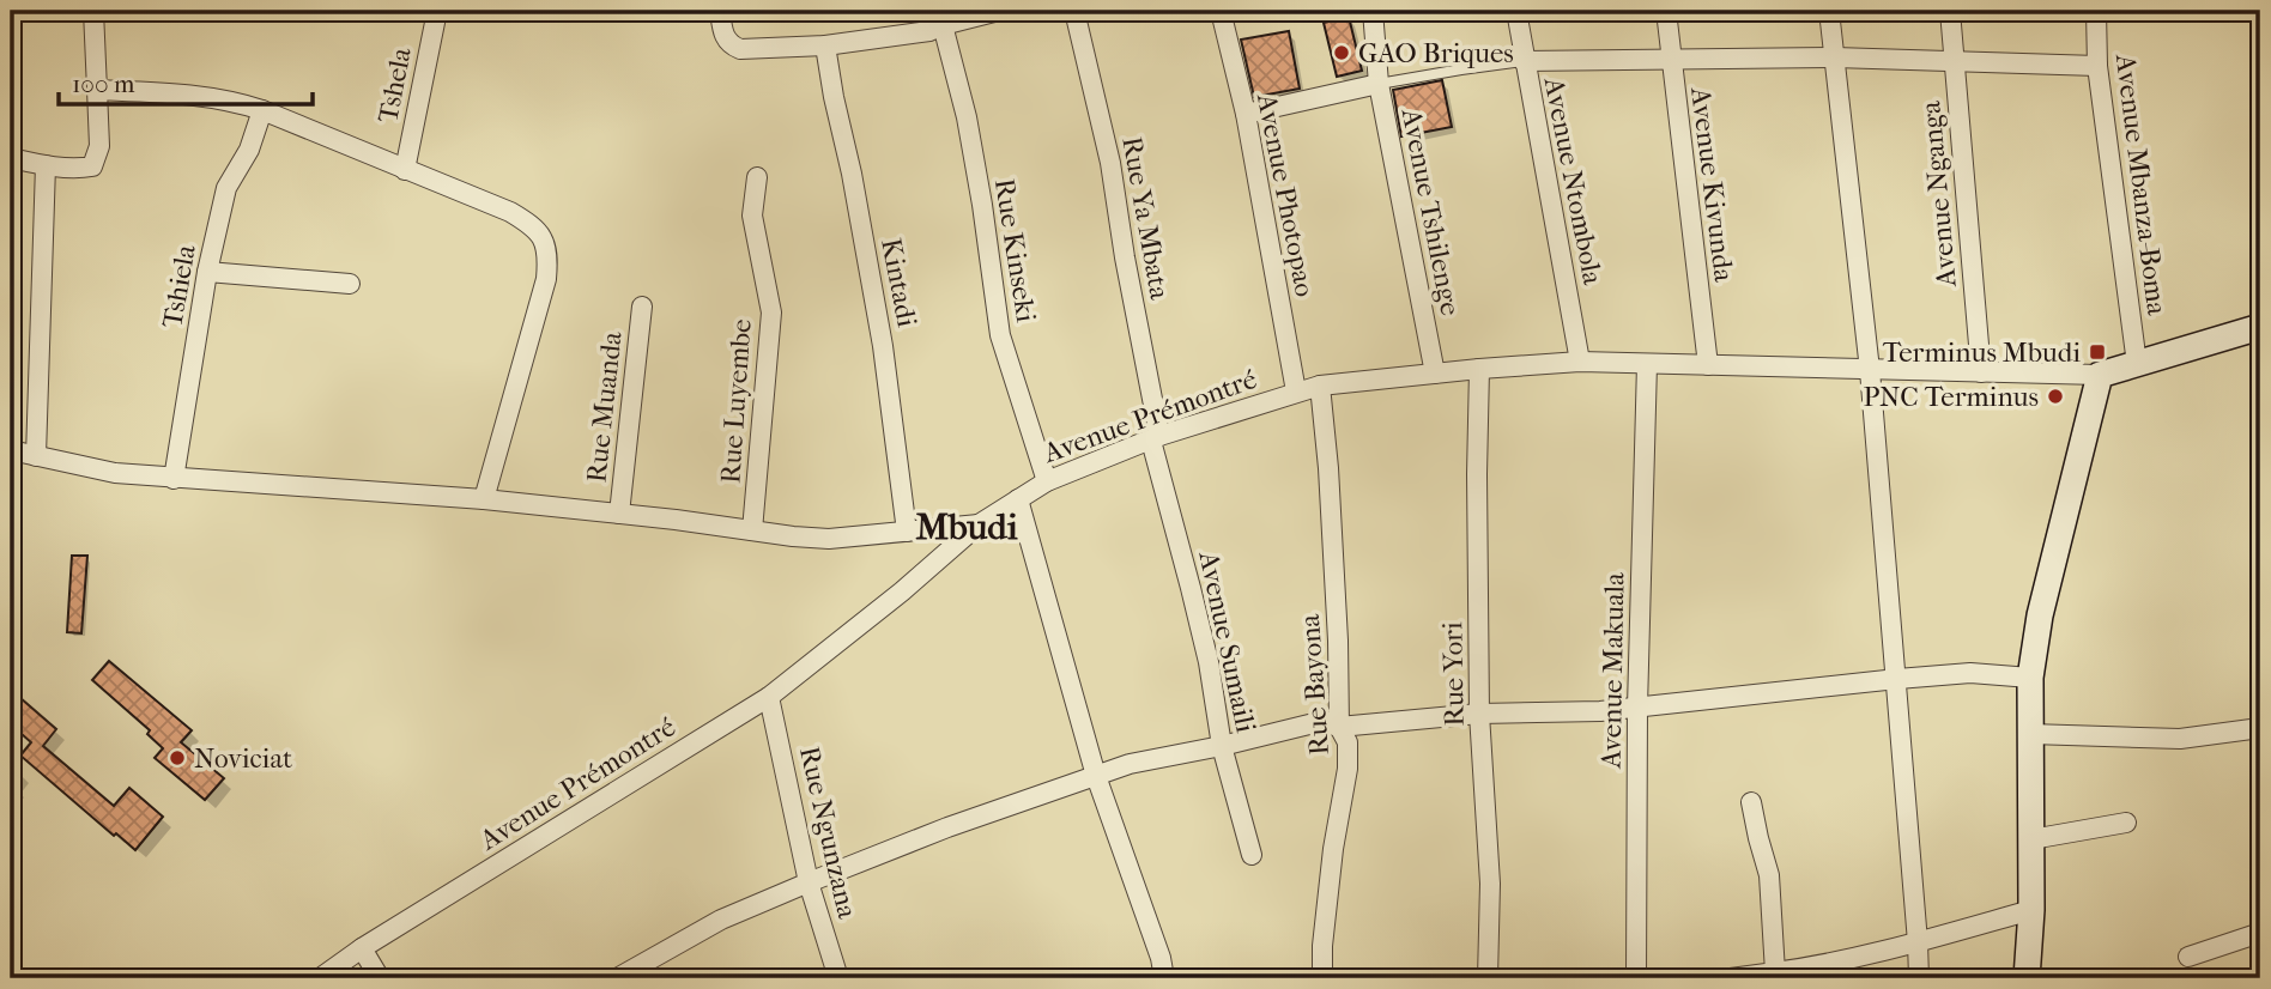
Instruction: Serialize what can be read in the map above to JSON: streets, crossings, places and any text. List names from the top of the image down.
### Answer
{
  "streets": {
    "street": [
      "Tshela",
      "Avenue Ntombola",
      "Avenue Kivunda",
      "Avenue Mbanza-Boma",
      "Avenue Nganga",
      "Avenue Photopao",
      "Avenue Tshilenge",
      "Rue Ya Mbata",
      "Rue Kinseki",
      "Kintadi",
      "Tshiela",
      "Rue Luyembe",
      "Rue Muanda",
      "Avenue Prémontré",
      "Avenue Sumaili",
      "Avenue Makuala",
      "Rue Yori",
      "Rue Bayona",
      "Rue Ngunzana"
    ]
  },
  "crossings": [
    ["Avenue Ntombola", "Avenue Prémontré"],
    ["Avenue Kivunda", "Avenue Prémontré"],
    ["Avenue Nganga", "Avenue Prémontré"],
    ["Avenue Photopao", "Avenue Prémontré"],
    ["Avenue Tshilenge", "Avenue Prémontré"],
    ["Rue Ya Mbata", "Avenue Prémontré"],
    ["Rue Ya Mbata", "Avenue Sumaili"],
    ["Rue Kinseki", "Avenue Prémontré"],
    ["Avenue Prémontré", "Avenue Sumaili"],
    ["Avenue Prémontré", "Avenue Makuala"],
    ["Avenue Prémontré", "Rue Yori"],
    ["Avenue Prémontré", "Rue Bayona"],
    ["Avenue Prémontré", "Rue Ngunzana"]
  ],
  "districts": ["Mbudi"],
  "places": {
    "other": ["GAO Briques", "PNC Terminus", "Noviciat"],
    "transit": ["Terminus Mbudi"]
  },
  "scale_bar": "100 m"
}
